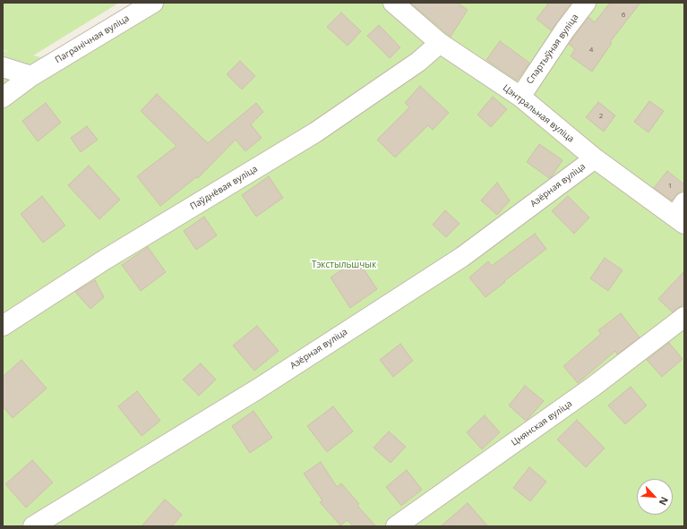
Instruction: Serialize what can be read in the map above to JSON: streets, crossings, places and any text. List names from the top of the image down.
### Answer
{
  "streets": {
    "street": [
      "Пагранічная вуліца",
      "Спартыўная вуліца",
      "Цэнтральная вуліца",
      "Азёрная вуліца",
      "Паўднёвая вуліца",
      "Цнянская вуліца"
    ]
  },
  "crossings": [
    ["Спартыўная вуліца", "Цэнтральная вуліца"],
    ["Цэнтральная вуліца", "Азёрная вуліца"],
    ["Цэнтральная вуліца", "Паўднёвая вуліца"]
  ],
  "parks": ["Тэкстыльшчык"],
  "house_numbers": [
    "6",
    "4",
    "2",
    "1"
  ],
  "north": "bottom right"
}
